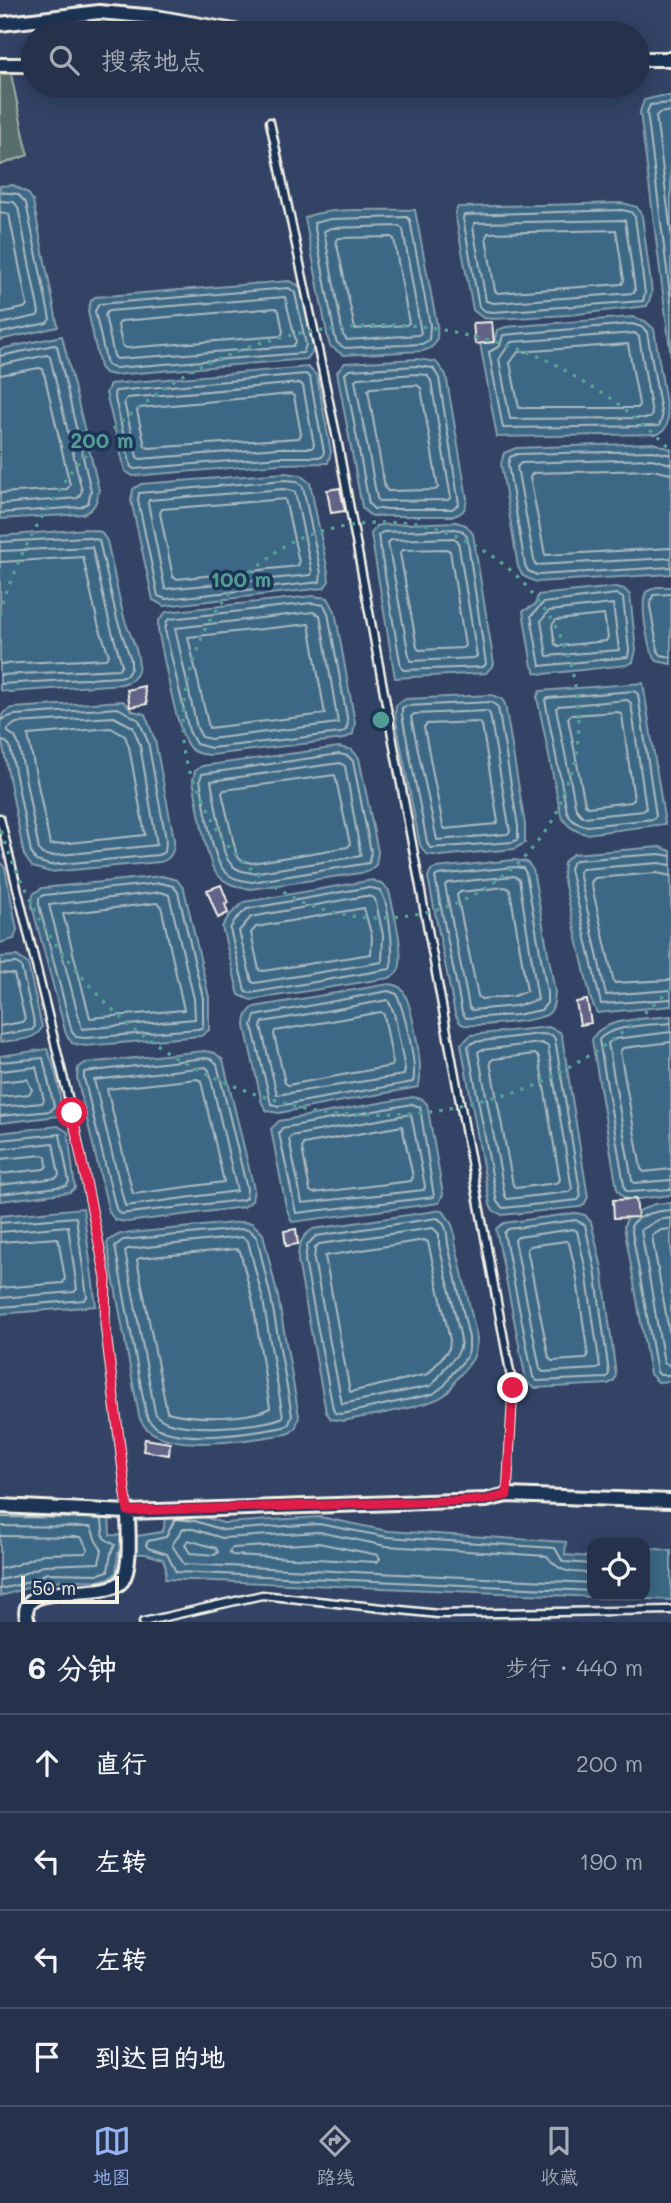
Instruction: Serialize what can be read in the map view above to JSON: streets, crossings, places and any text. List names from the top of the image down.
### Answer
{
  "scale_bar": "50 m",
  "page": {
    "search": "搜索地点",
    "scale": "50 m",
    "heading": ["6 分钟", "步行 · 440 m"],
    "list": [
      ["直行", "200 m"],
      ["左转", "190 m"],
      ["左转", "50 m"],
      "到达目的地"
    ],
    "nav": ["地图", "路线", "收藏"]
  },
  "rings": ["200 m", "100 m"]
}
